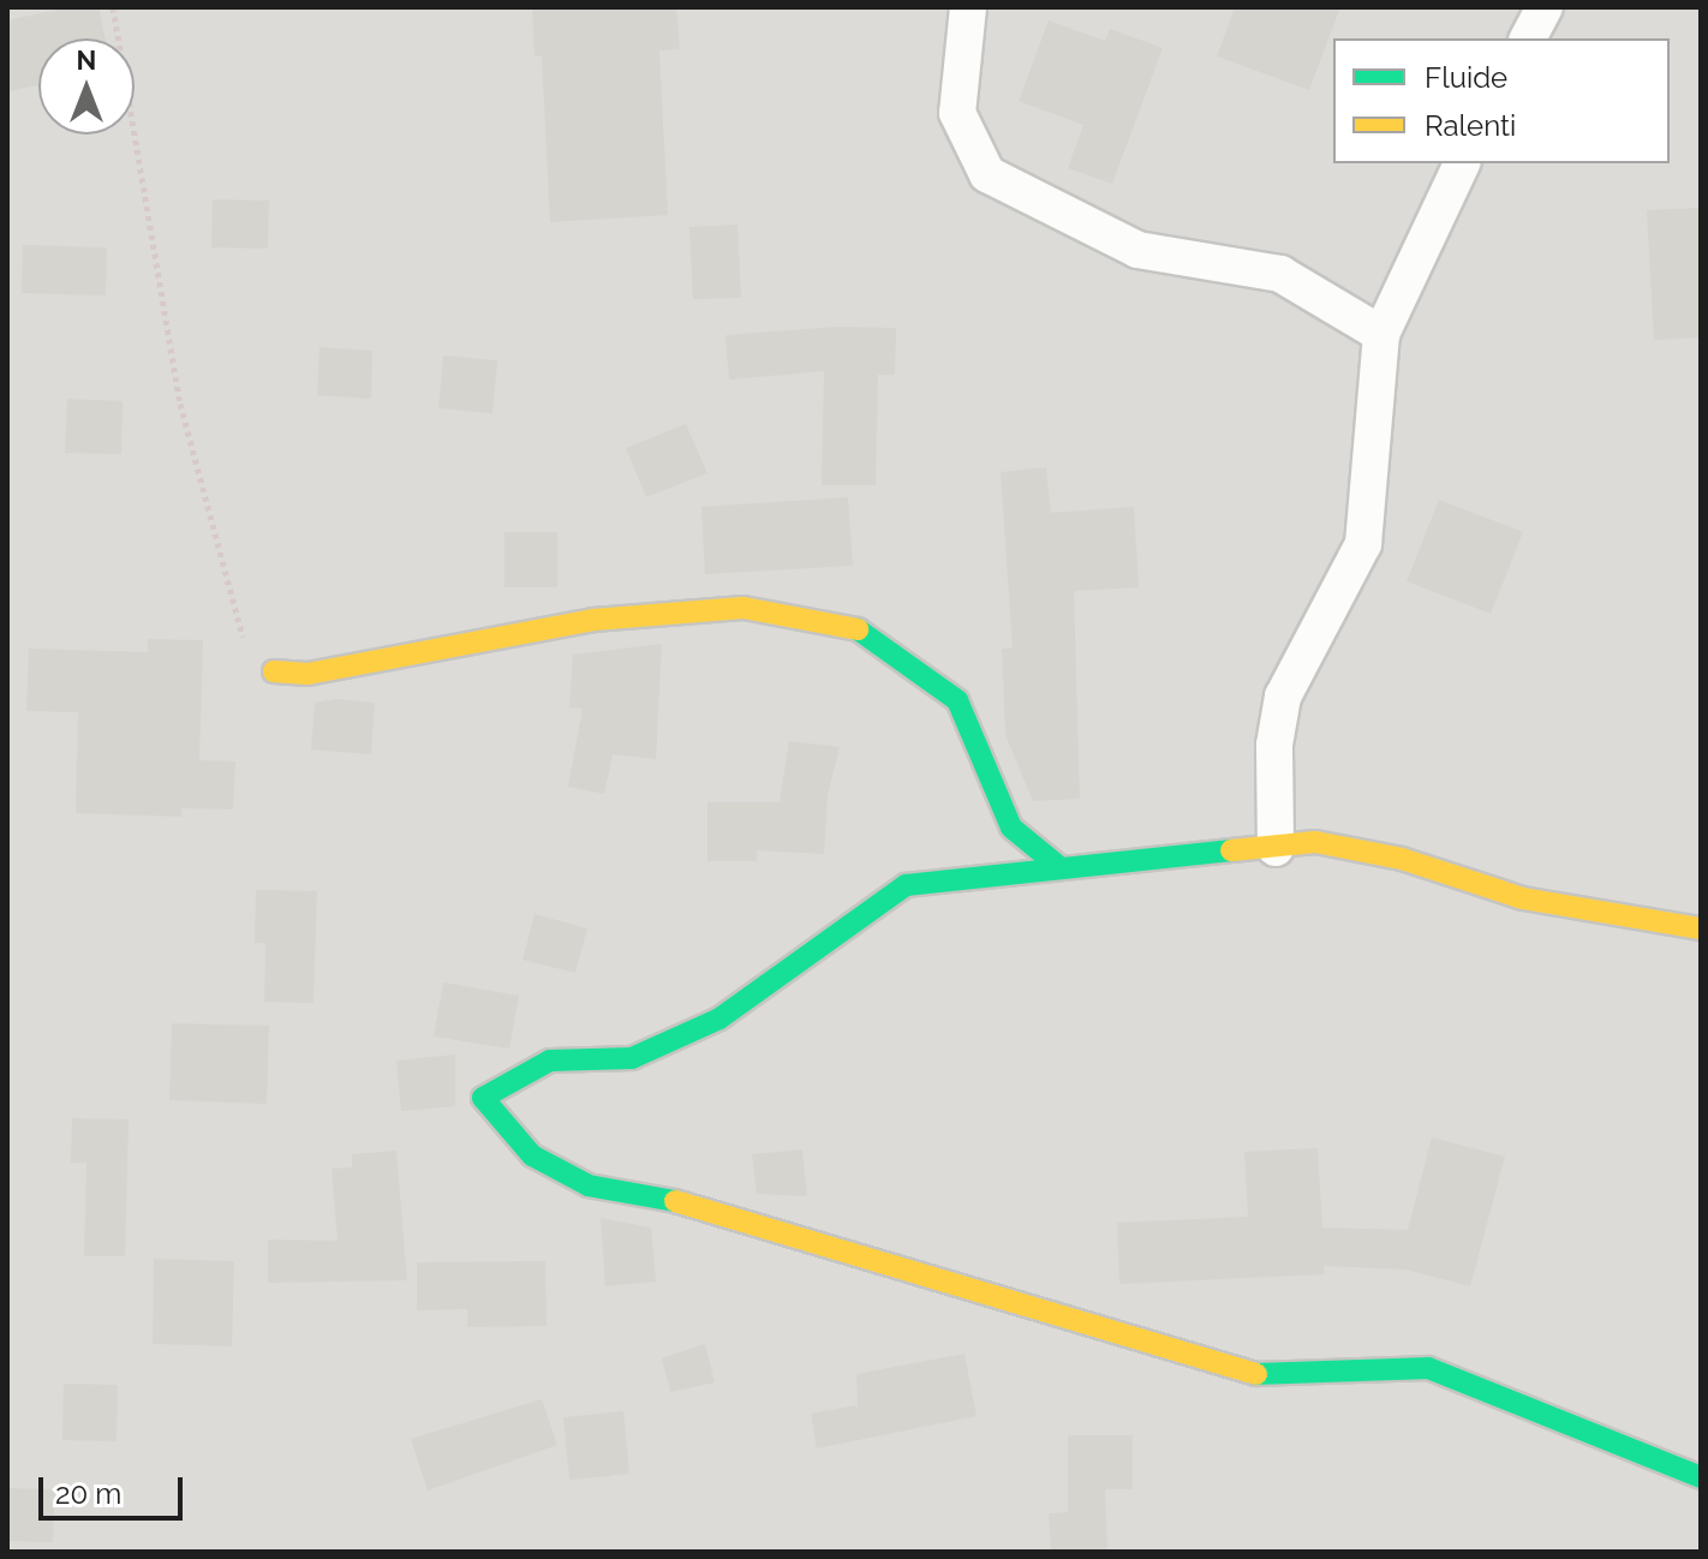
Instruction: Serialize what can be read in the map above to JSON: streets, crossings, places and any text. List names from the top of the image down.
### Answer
{
  "legend": ["Fluide", "Ralenti"],
  "scale_bar": "20 m",
  "north": "top"
}
